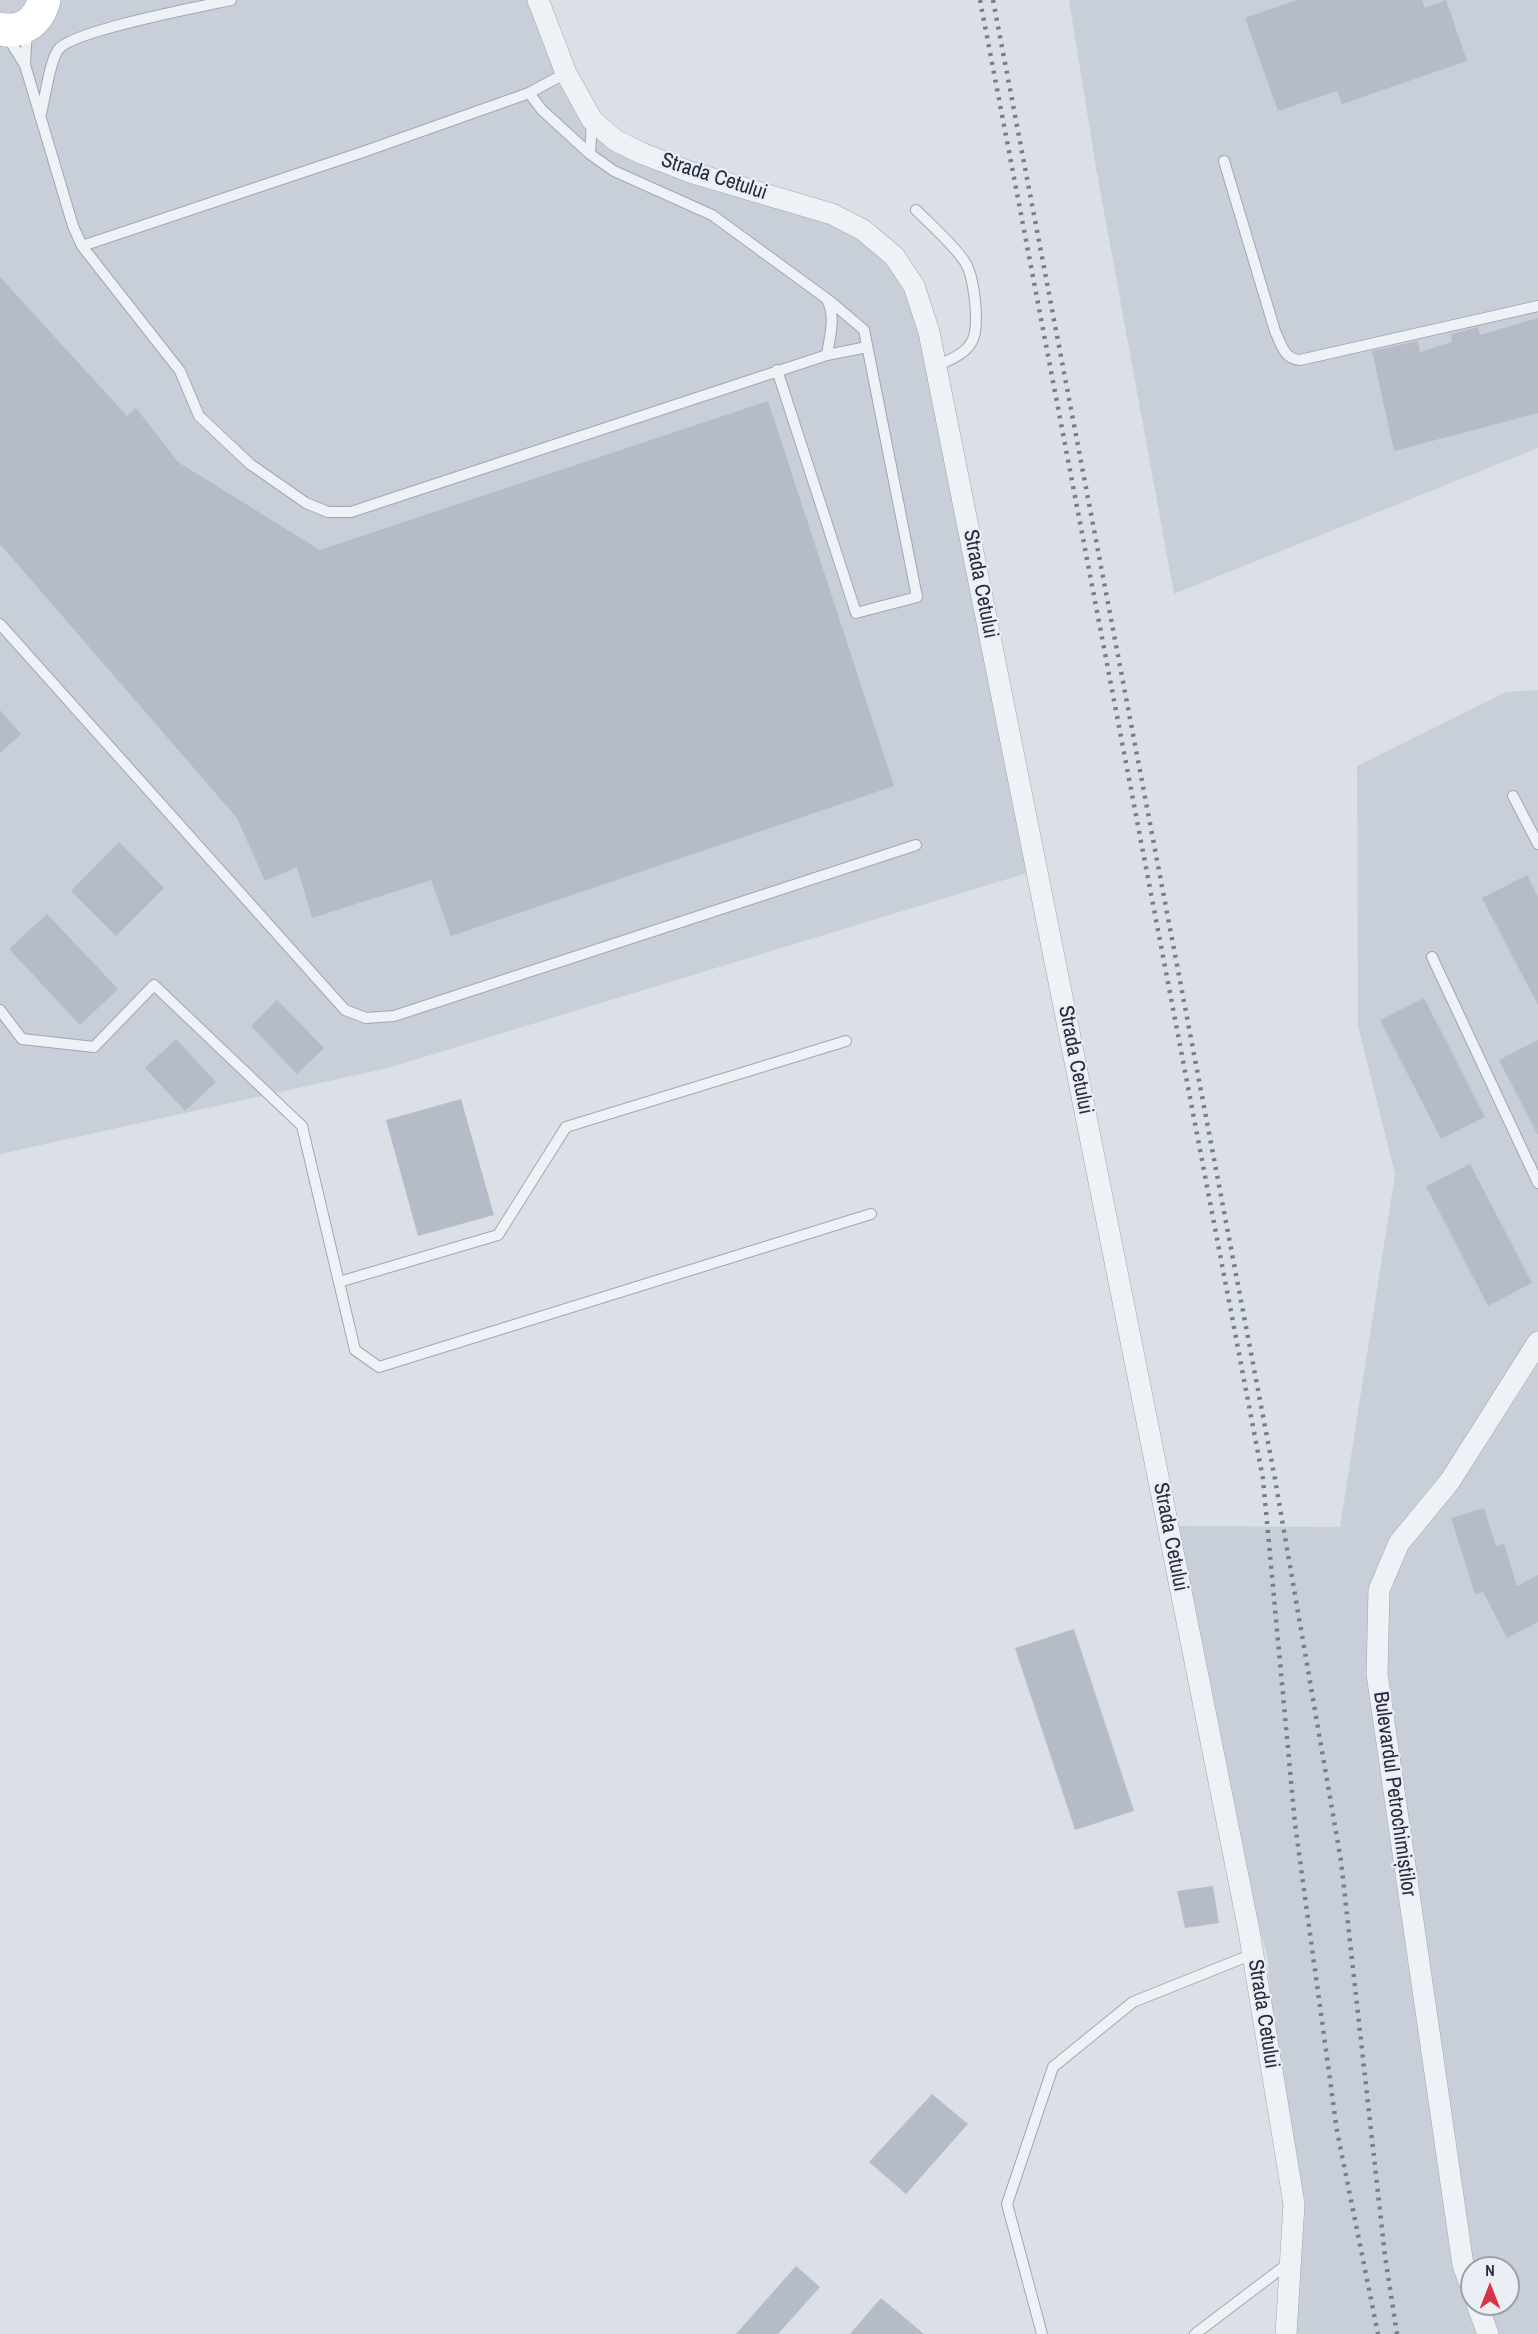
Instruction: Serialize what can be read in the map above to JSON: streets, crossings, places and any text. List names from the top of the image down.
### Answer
{
  "streets": {
    "street": ["Strada Cetului", "Bulevardul Petrochimiștilor"]
  },
  "north": "top"
}
